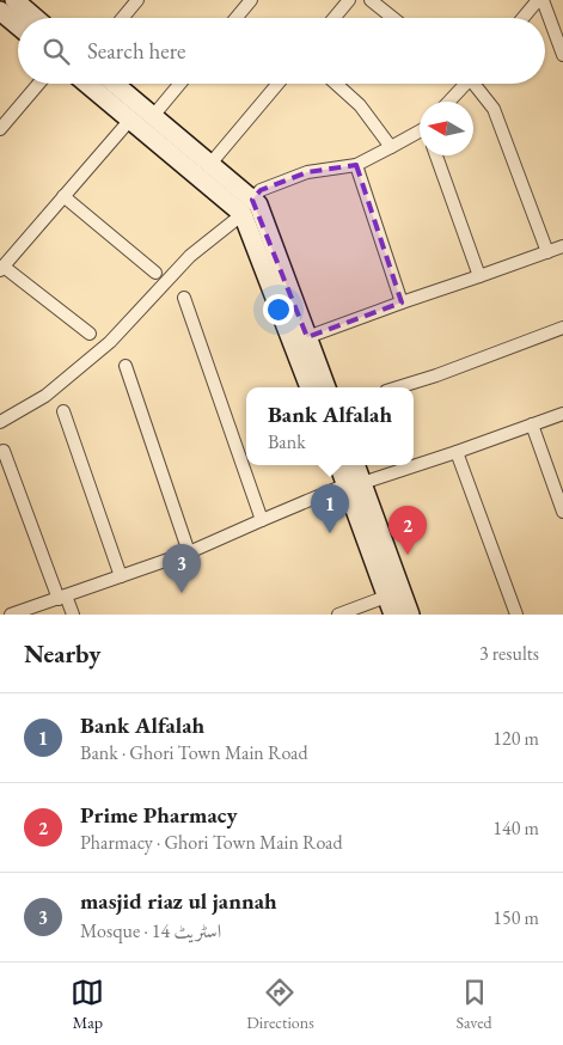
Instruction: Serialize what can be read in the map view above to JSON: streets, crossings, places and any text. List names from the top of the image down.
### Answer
{
  "north": "left",
  "page": {
    "search": "Search here",
    "popup": ["Bank Alfalah", "Bank"],
    "pins": ["1", "2", "3"],
    "heading": ["Nearby", "3 results"],
    "list": [
      {
        "mark": "1",
        "name": "Bank Alfalah",
        "note": "Bank · Ghori Town Main Road",
        "value": "120 m"
      },
      {
        "mark": "2",
        "name": "Prime Pharmacy",
        "note": "Pharmacy · Ghori Town Main Road",
        "value": "140 m"
      },
      {
        "mark": "3",
        "name": "masjid riaz ul jannah",
        "note": "Mosque · اسٹریٹ 14",
        "value": "150 m"
      }
    ],
    "nav": ["Map", "Directions", "Saved"]
  }
}
